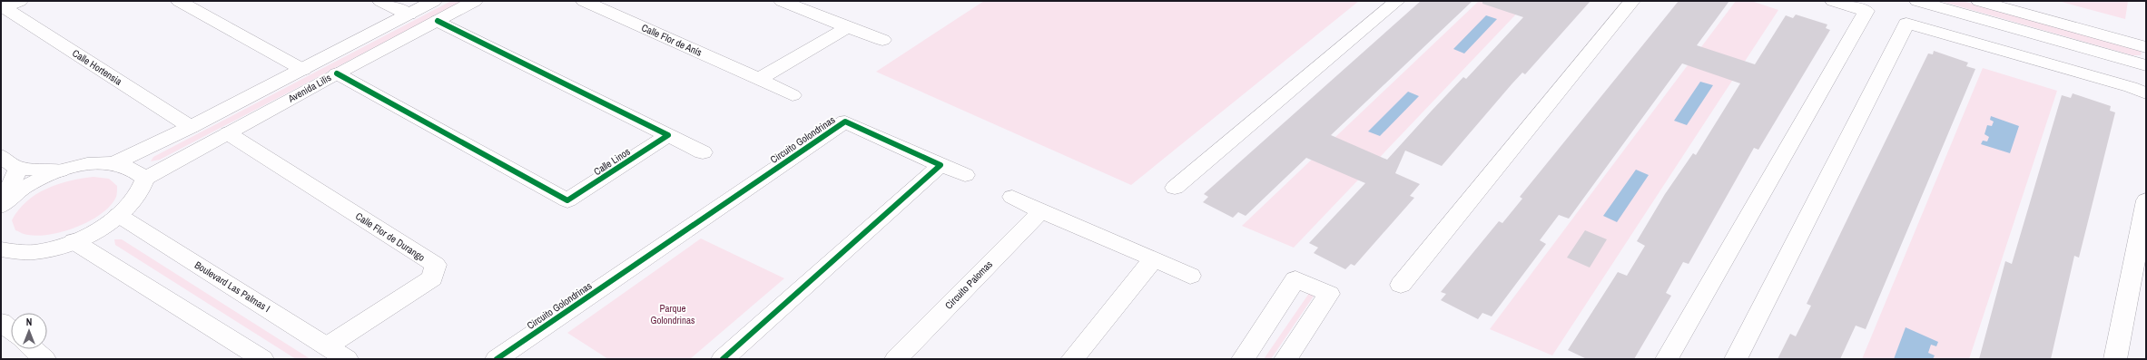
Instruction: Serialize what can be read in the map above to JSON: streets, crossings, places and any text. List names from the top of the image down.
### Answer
{
  "streets": {
    "street": [
      "Calle Flor de Anís",
      "Calle Hortensia",
      "Avenida Lilis",
      "Circuito Golondrinas",
      "Calle Linos",
      "Calle Flor de Durango",
      "Circuito Palomas",
      "Boulevard Las Palmas I"
    ]
  },
  "crossings": [
    ["Calle Hortensia", "Avenida Lilis"],
    ["Avenida Lilis", "Calle Linos"],
    ["Avenida Lilis", "Calle Flor de Durango"],
    ["Calle Flor de Durango", "Boulevard Las Palmas I"]
  ],
  "parks": ["Parque Golondrinas"],
  "north": "top"
}
